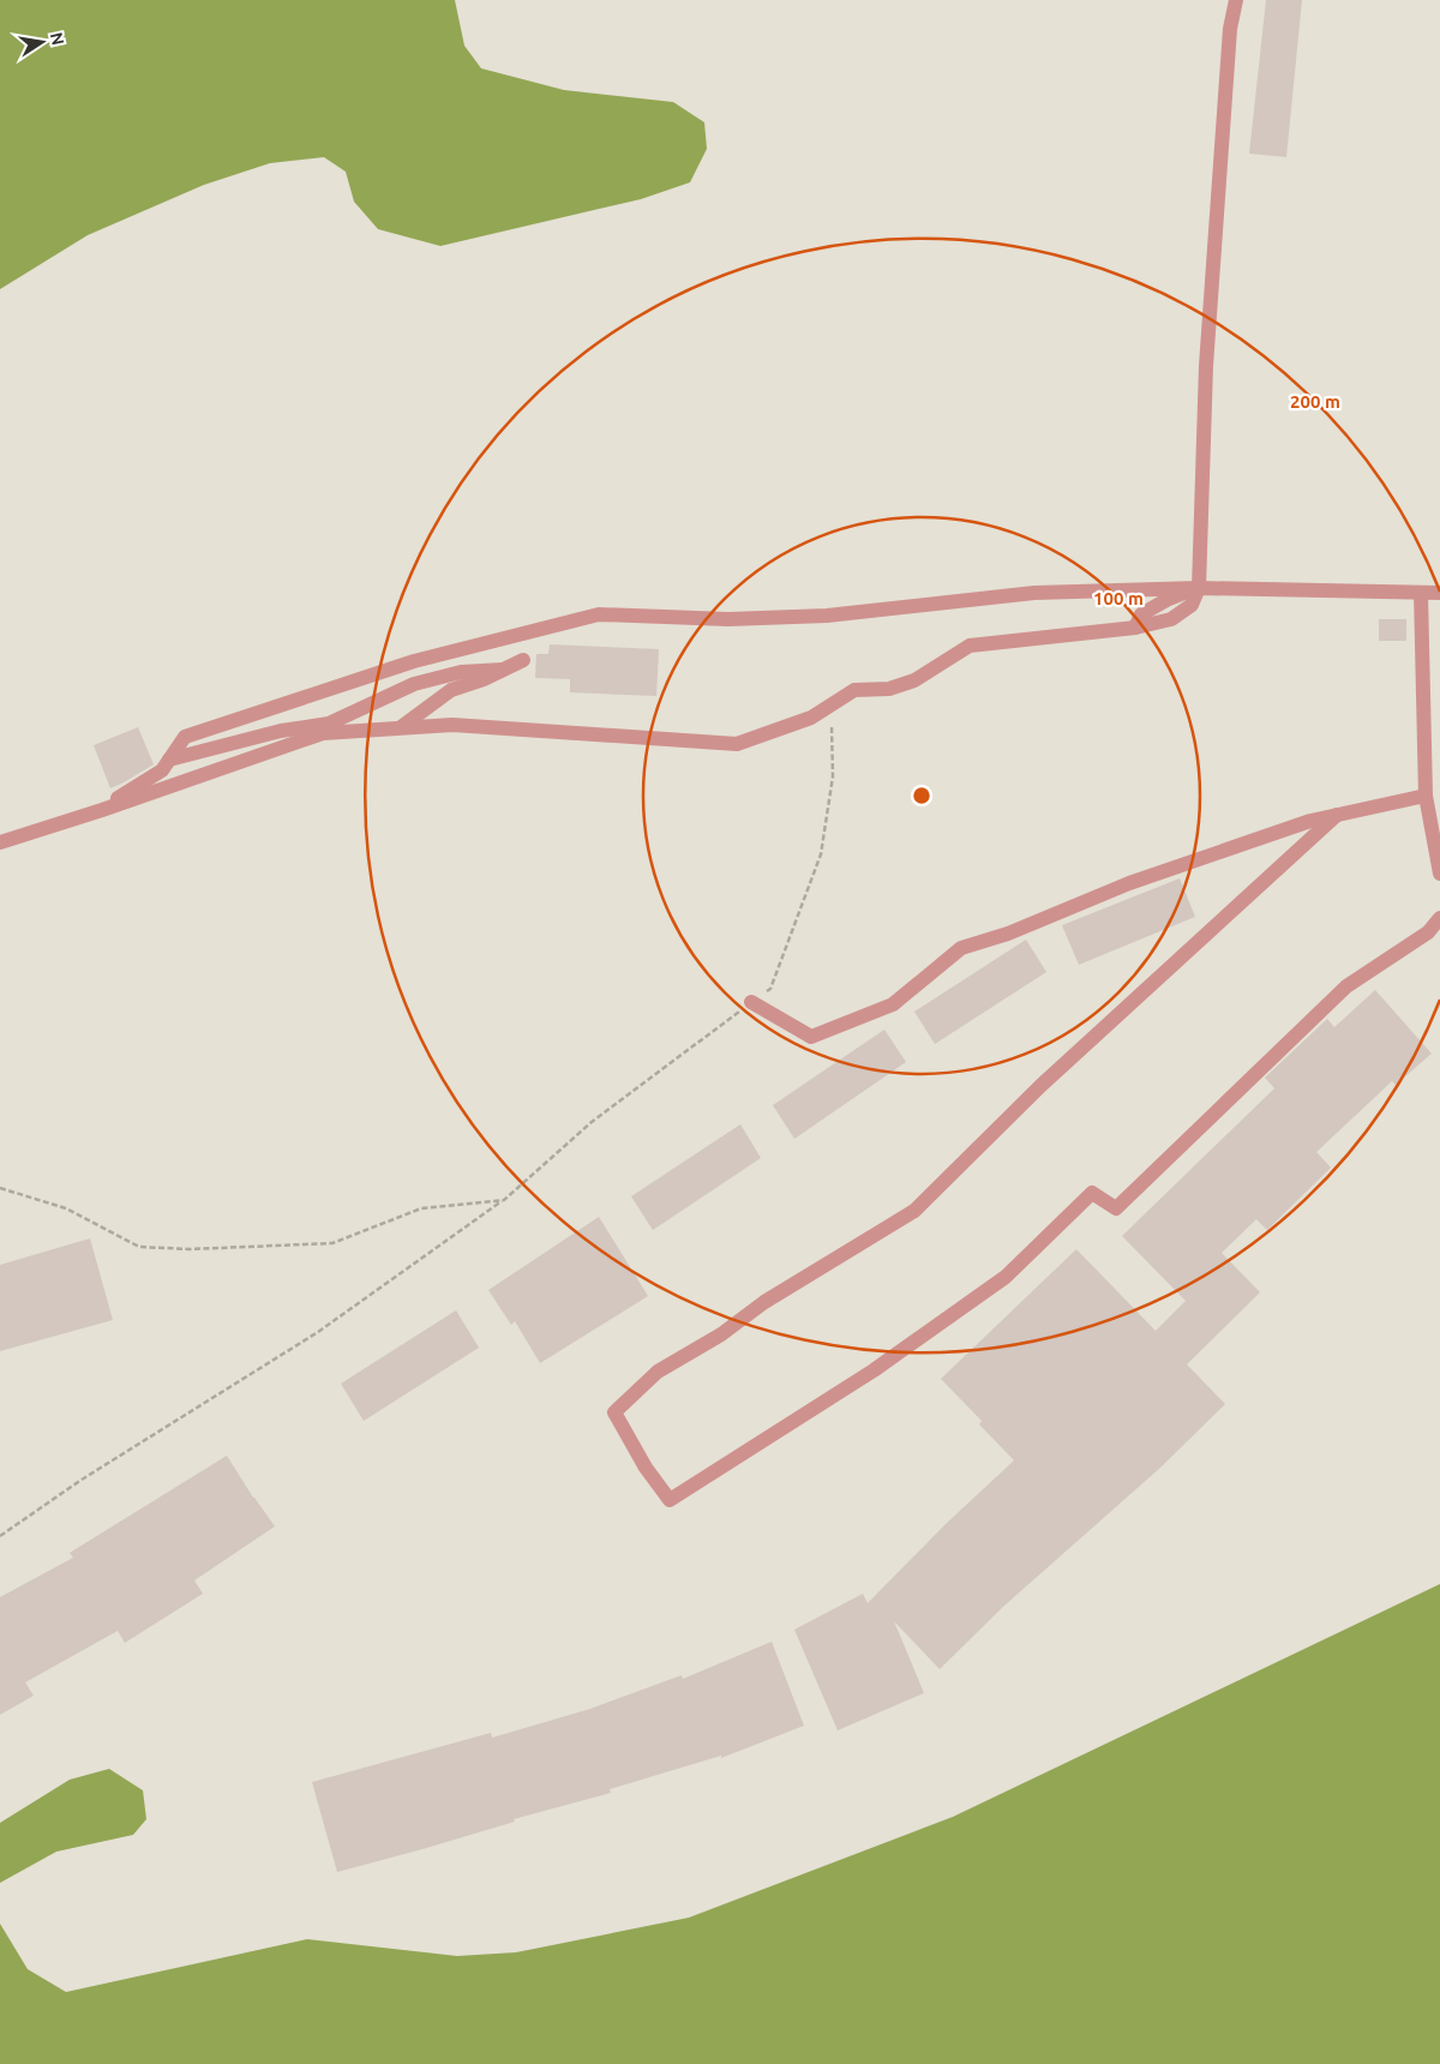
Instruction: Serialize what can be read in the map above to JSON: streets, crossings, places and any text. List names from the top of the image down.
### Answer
{
  "north": "right",
  "rings": ["200 m", "100 m"]
}
